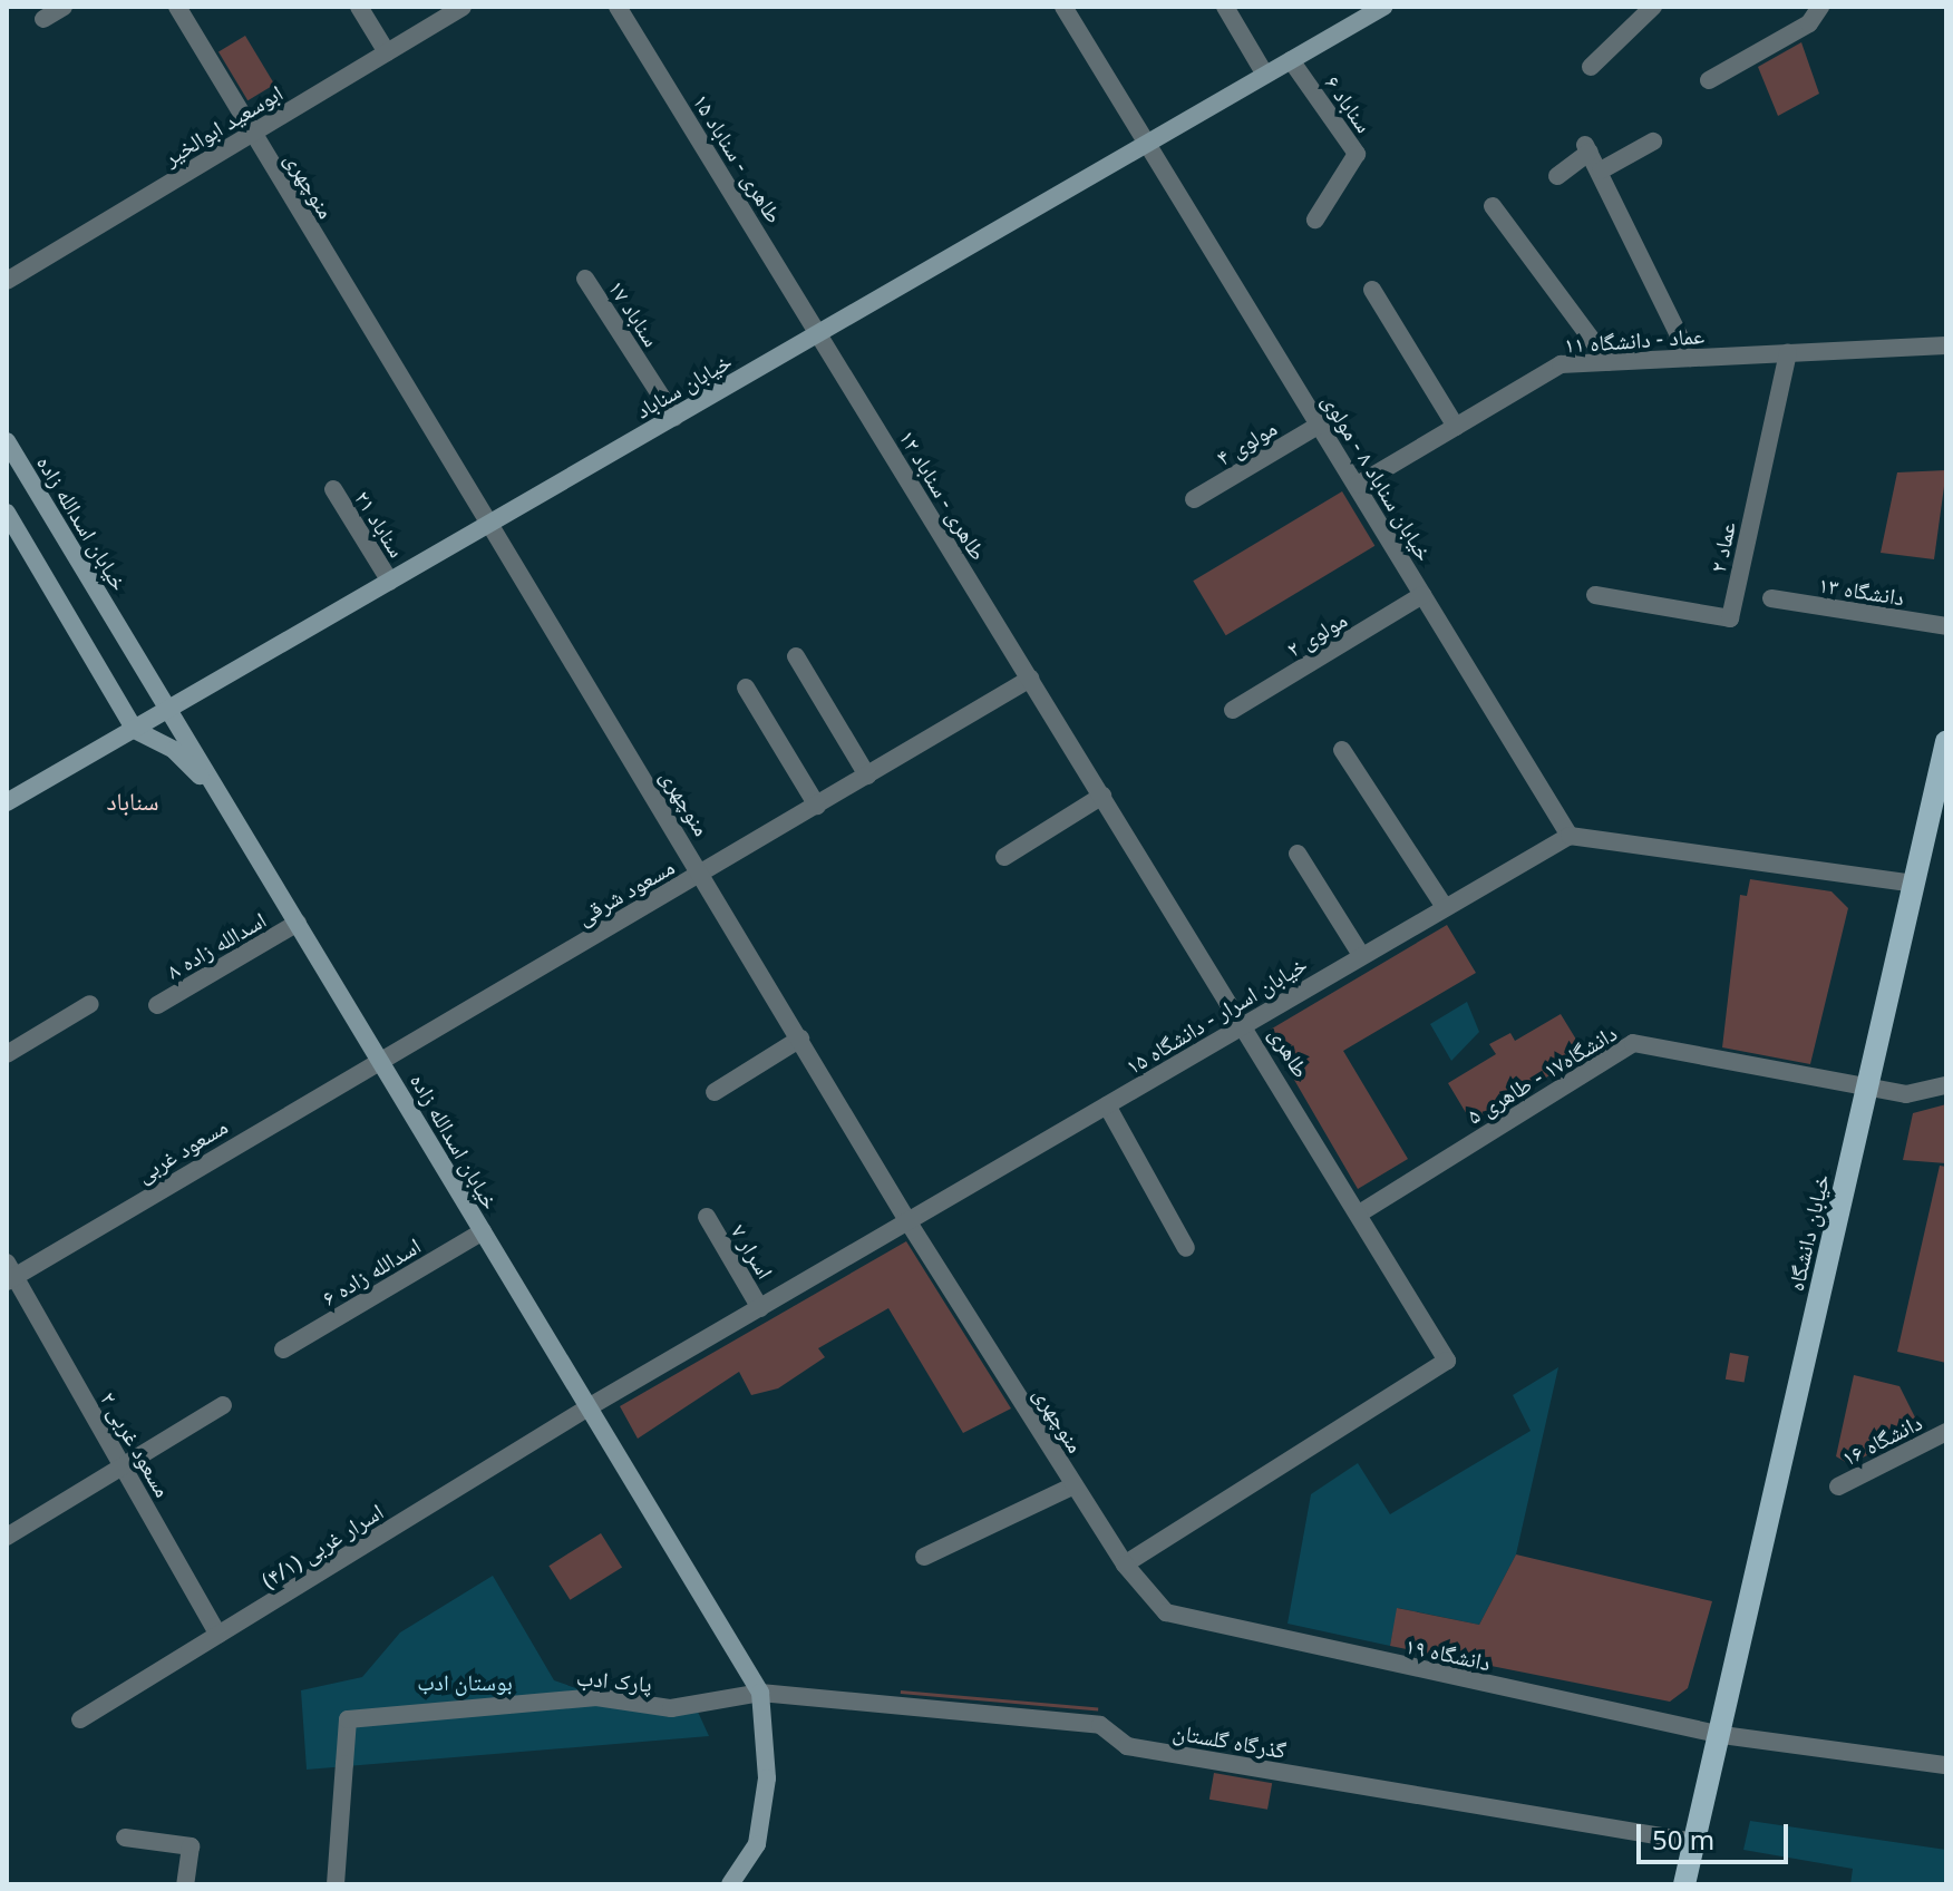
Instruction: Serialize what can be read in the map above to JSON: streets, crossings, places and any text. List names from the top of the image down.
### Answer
{
  "streets": {
    "main road": ["خیابان سناباد", "خیابان اسدالله زاده", "خیابان دانشگاه"],
    "street": [
      "سناباد ۶",
      "ابوسعید ابوالخیر",
      "طاهری - سناباد ۱۵",
      "منوچهری",
      "سناباد ۱۷",
      "عماد - دانشگاه ۱۱",
      "مولوی ۴",
      "خیابان سناباد ۸ - مولوی",
      "طاهری - سناباد ۱۲",
      "سناباد ۲۱",
      "عماد ۲",
      "دانشگاه ۱۳",
      "مولوی ۲",
      "مسعود شرقی",
      "اسدالله زاده ۸",
      "خیابان اسرار - دانشگاه ۱۵",
      "طاهری",
      "دانشگاه۱۷ - طاهری ۵",
      "مسعود غربی",
      "اسرار ۷",
      "اسدالله زاده ۶",
      "دانشگاه ۱۶",
      "مسعود غربی ۲",
      "اسرار غربی (۴/۱)",
      "دانشگاه ۱۹",
      "پارک ادب",
      "گذرگاه گلستان"
    ]
  },
  "crossings": [
    ["سناباد ۶", "خیابان سناباد"],
    ["ابوسعید ابوالخیر", "منوچهری"],
    ["طاهری - سناباد ۱۵", "خیابان سناباد"],
    ["طاهری - سناباد ۱۵", "طاهری - سناباد ۱۲"],
    ["منوچهری", "خیابان سناباد"],
    ["منوچهری", "مسعود شرقی"],
    ["منوچهری", "خیابان اسرار - دانشگاه ۱۵"],
    ["منوچهری", "طاهری"],
    ["منوچهری", "دانشگاه ۱۹"],
    ["سناباد ۱۷", "خیابان سناباد"],
    ["عماد - دانشگاه ۱۱", "خیابان سناباد ۸ - مولوی"],
    ["عماد - دانشگاه ۱۱", "عماد ۲"],
    ["خیابان سناباد", "خیابان سناباد ۸ - مولوی"],
    ["خیابان سناباد", "طاهری - سناباد ۱۲"],
    ["خیابان سناباد", "خیابان اسدالله زاده"],
    ["خیابان سناباد", "سناباد ۲۱"],
    ["مولوی ۴", "خیابان سناباد ۸ - مولوی"],
    ["خیابان سناباد ۸ - مولوی", "مولوی ۲"],
    ["خیابان سناباد ۸ - مولوی", "خیابان اسرار - دانشگاه ۱۵"],
    ["طاهری - سناباد ۱۲", "مسعود شرقی"],
    ["طاهری - سناباد ۱۲", "طاهری"],
    ["خیابان اسدالله زاده", "مسعود شرقی"],
    ["خیابان اسدالله زاده", "اسدالله زاده ۸"],
    ["خیابان اسدالله زاده", "خیابان اسرار - دانشگاه ۱۵"],
    ["خیابان اسدالله زاده", "مسعود غربی"],
    ["خیابان اسدالله زاده", "اسدالله زاده ۶"],
    ["خیابان اسدالله زاده", "اسرار غربی (۴/۱)"],
    ["خیابان اسدالله زاده", "پارک ادب"],
    ["خیابان اسدالله زاده", "گذرگاه گلستان"],
    ["مسعود شرقی", "طاهری"],
    ["مسعود شرقی", "مسعود غربی"],
    ["خیابان اسرار - دانشگاه ۱۵", "طاهری"],
    ["خیابان اسرار - دانشگاه ۱۵", "اسرار ۷"],
    ["خیابان اسرار - دانشگاه ۱۵", "اسرار غربی (۴/۱)"],
    ["طاهری", "دانشگاه۱۷ - طاهری ۵"],
    ["دانشگاه۱۷ - طاهری ۵", "خیابان دانشگاه"],
    ["مسعود غربی", "مسعود غربی ۲"],
    ["خیابان دانشگاه", "دانشگاه ۱۹"],
    ["خیابان دانشگاه", "گذرگاه گلستان"],
    ["مسعود غربی ۲", "اسرار غربی (۴/۱)"],
    ["پارک ادب", "گذرگاه گلستان"]
  ],
  "districts": ["سناباد"],
  "parks": ["بوستان ادب"],
  "scale_bar": "50 m"
}
